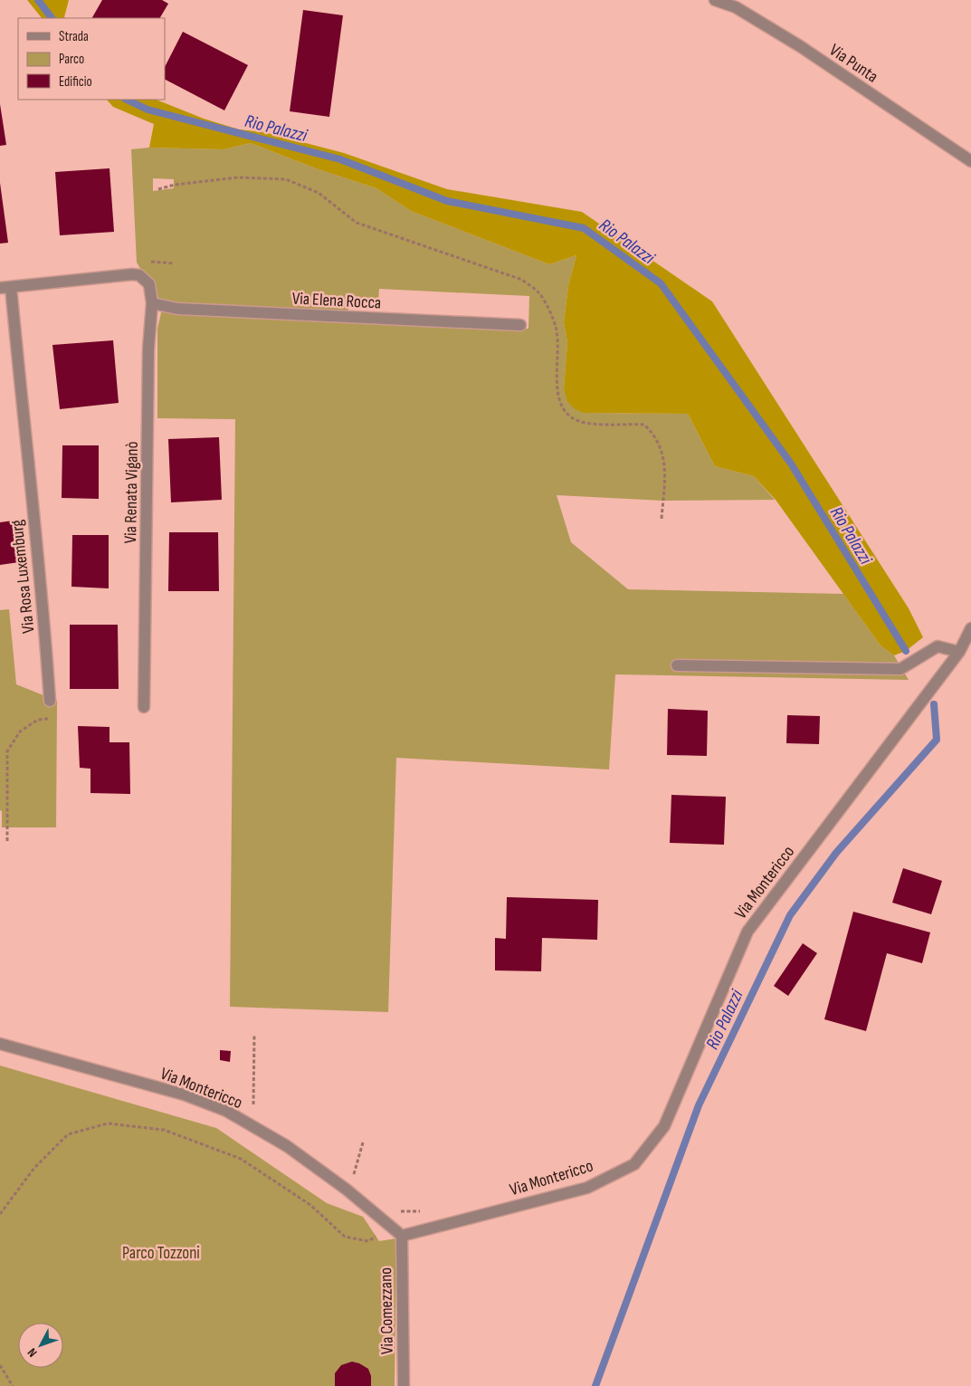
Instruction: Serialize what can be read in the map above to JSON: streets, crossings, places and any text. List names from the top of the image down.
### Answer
{
  "streets": {
    "street": [
      "Via Punta",
      "Via Elena Rocca",
      "Via Renata Viganò",
      "Via Rosa Luxemburg",
      "Via Montericco",
      "Via Comezzano"
    ]
  },
  "crossings": [
    ["Via Elena Rocca", "Via Renata Viganò"],
    ["Via Renata Viganò", "Via Rosa Luxemburg"],
    ["Via Montericco", "Via Comezzano"]
  ],
  "water": ["Rio Palazzi"],
  "parks": ["Parco Tozzoni"],
  "legend": ["Strada", "Parco", "Edificio"],
  "north": "bottom left"
}
